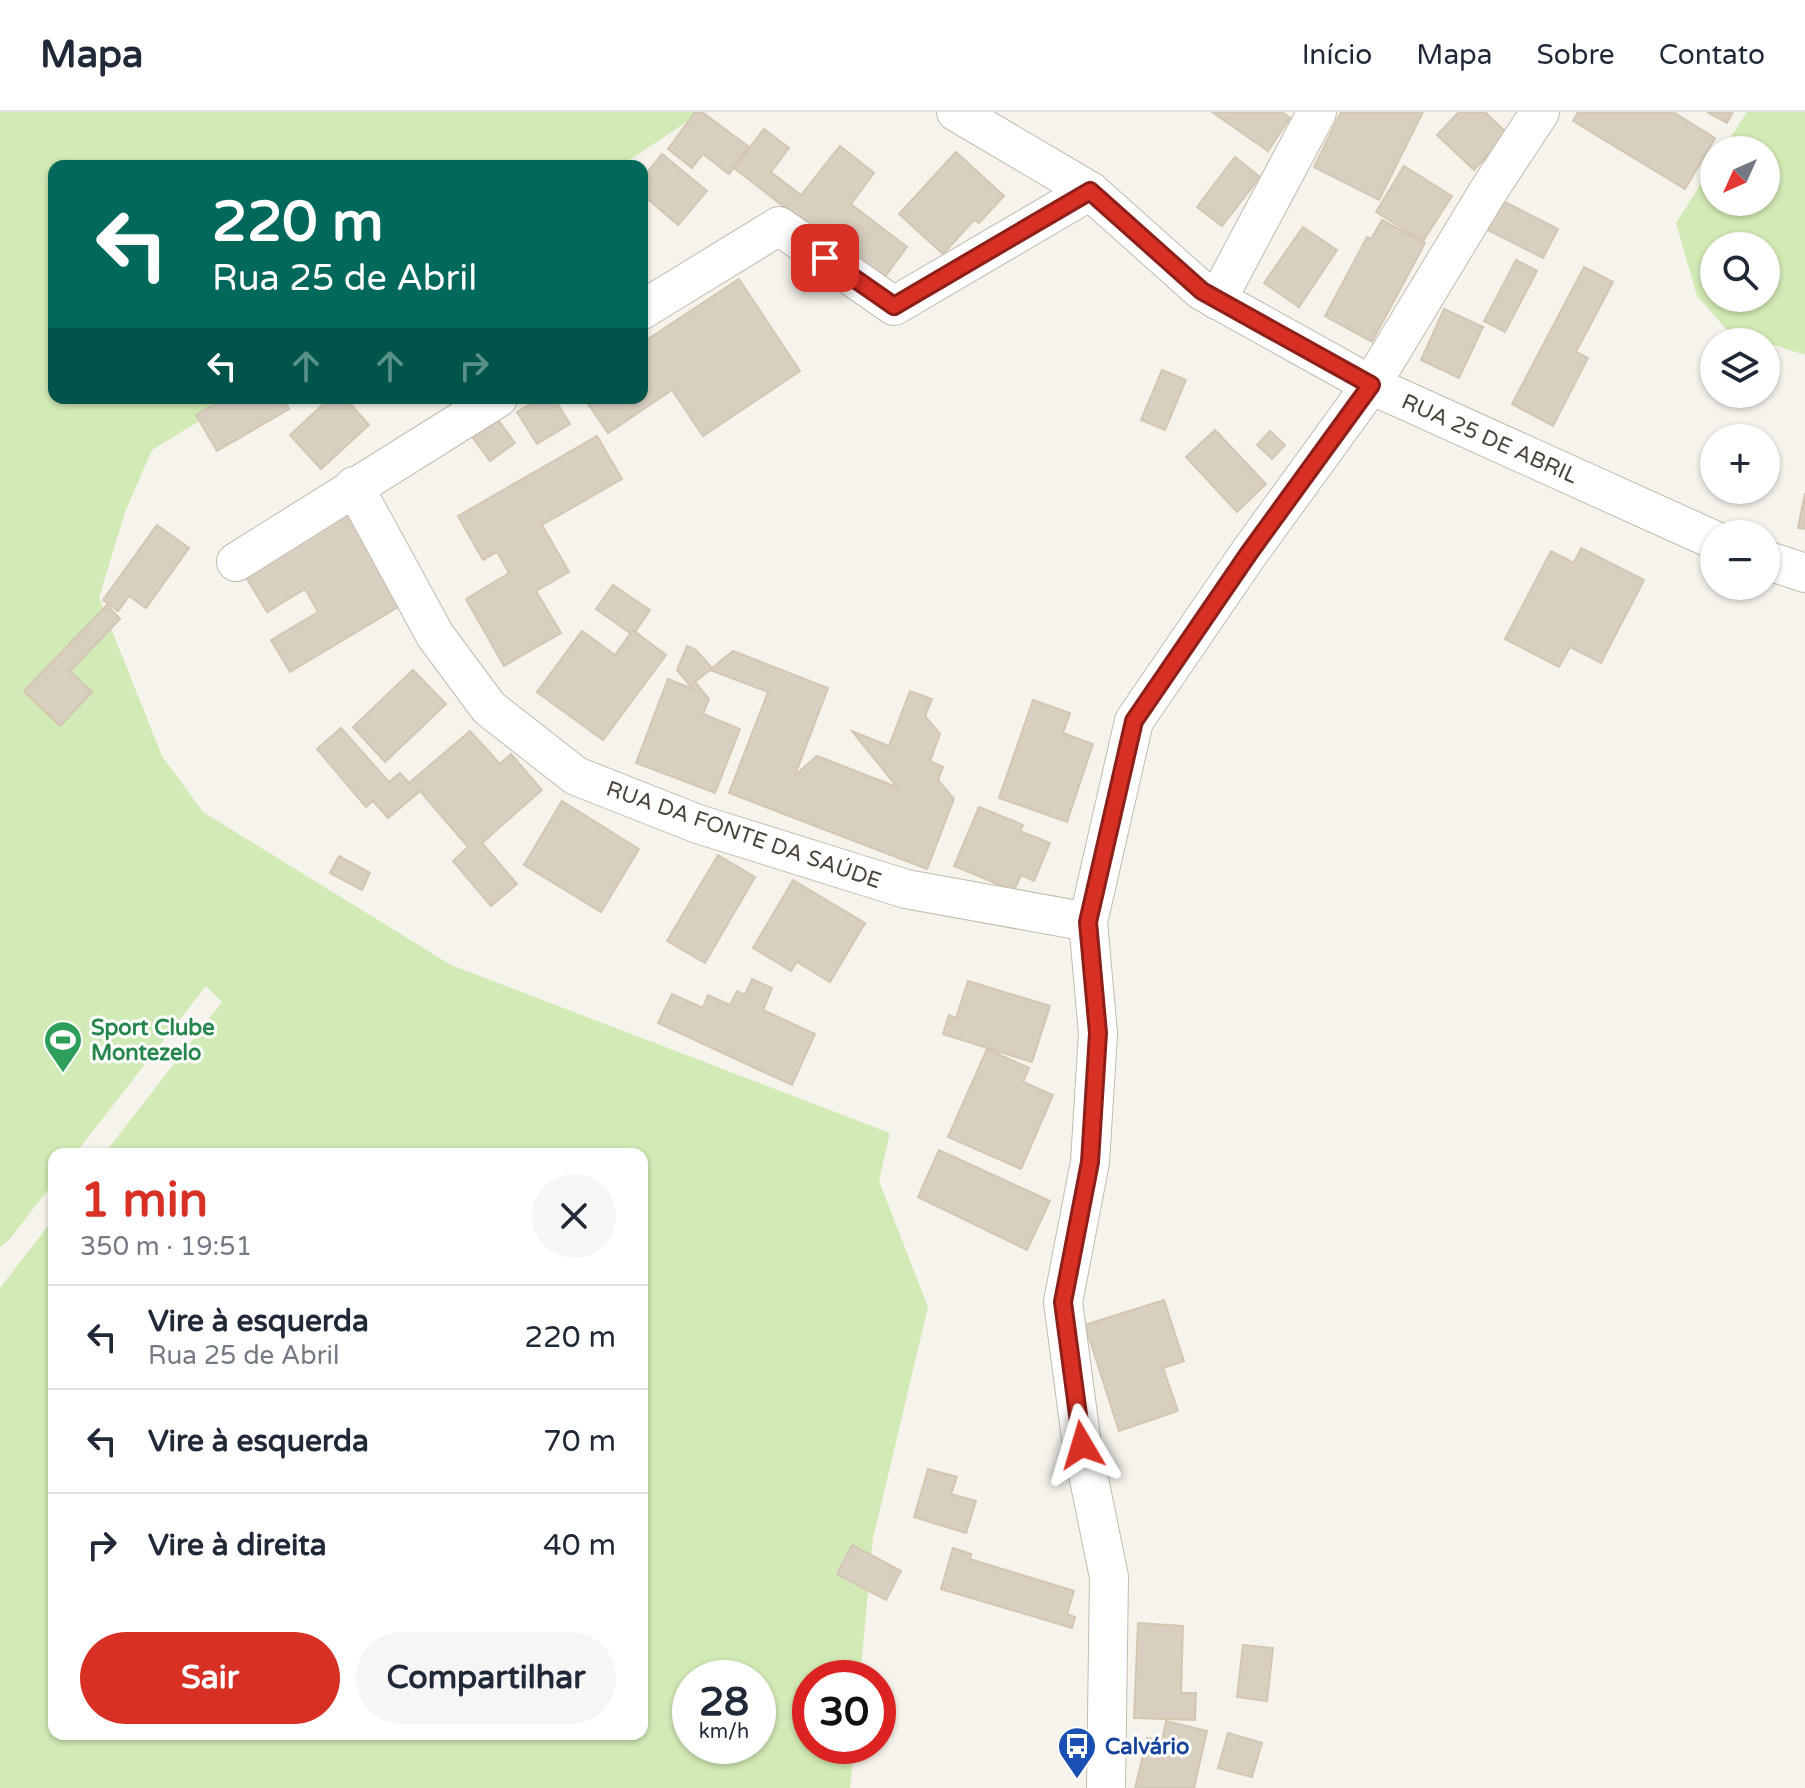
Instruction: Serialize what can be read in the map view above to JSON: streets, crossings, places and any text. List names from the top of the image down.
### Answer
{
  "streets": {
    "street": ["RUA 25 DE ABRIL", "RUA DA FONTE DA SAÚDE"]
  },
  "places": {
    "sports": ["Sport Clube Montezelo"],
    "bus stop": ["Calvário"]
  },
  "north": "bottom left",
  "page": {
    "header": "Mapa",
    "nav": [
      "Início",
      "Mapa",
      "Sobre",
      "Contato"
    ],
    "map_buttons": ["+", "−"],
    "turn": ["220 m", "Rua 25 de Abril"],
    "heading": ["1 min", "350 m · 19:51"],
    "list": [
      {
        "name": "Vire à esquerda",
        "note": "Rua 25 de Abril",
        "value": "220 m"
      },
      {
        "name": "Vire à esquerda",
        "value": "70 m"
      },
      {
        "name": "Vire à direita",
        "value": "40 m"
      }
    ],
    "buttons": ["Sair", "Compartilhar"],
    "speed": "28 km/h",
    "limit": "30"
  }
}
